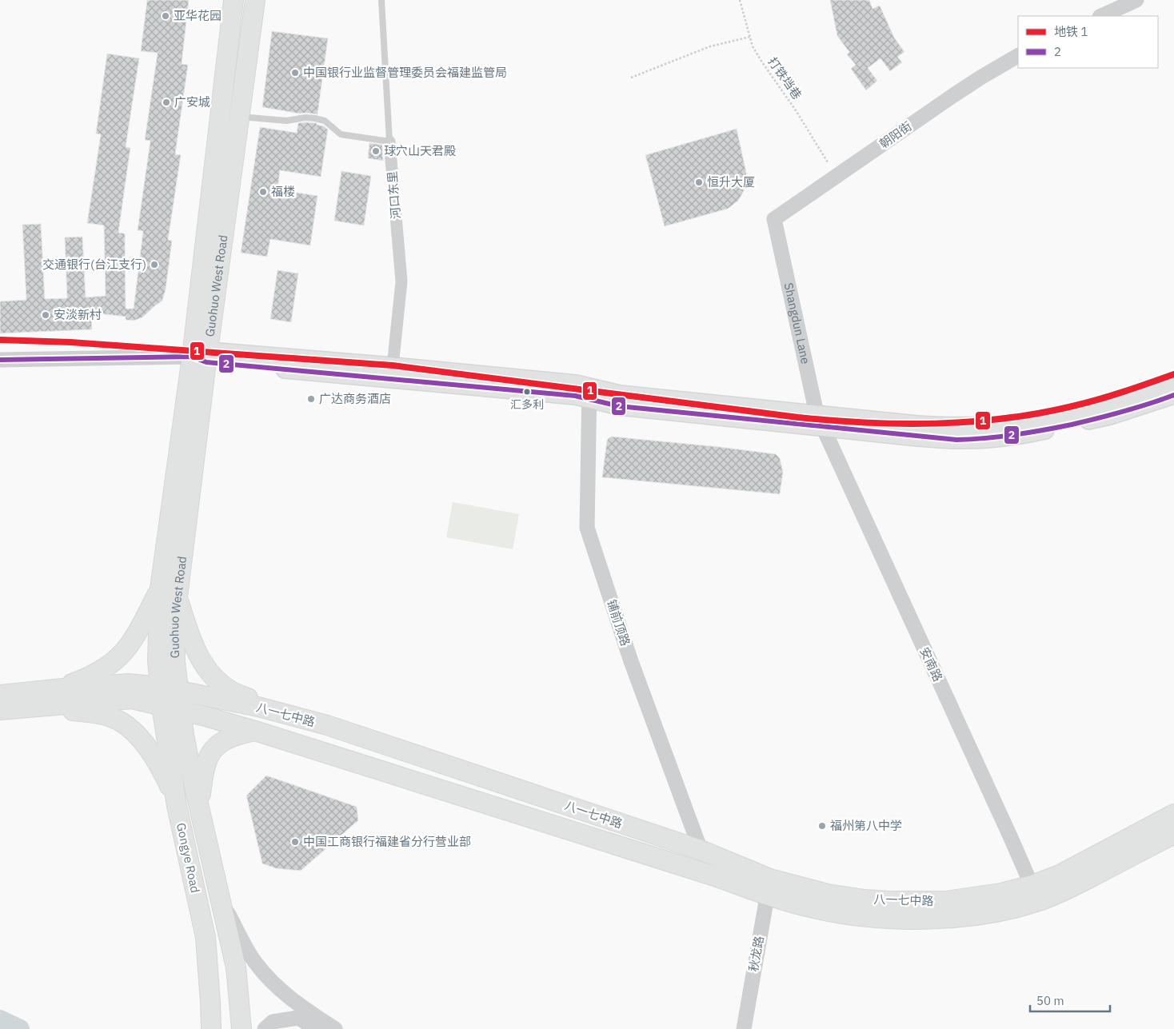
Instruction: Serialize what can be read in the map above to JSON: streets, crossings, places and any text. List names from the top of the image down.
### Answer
{
  "streets": {
    "main road": ["Guohuo West Road", "八一七中路", "Gongye Road"],
    "street": [
      "朝阳街",
      "河口东里",
      "Shangdun Lane",
      "铺前顶路",
      "安南路",
      "秋龙路"
    ],
    "path": ["打铁垱巷"]
  },
  "crossings": [
    ["朝阳街", "Shangdun Lane"],
    ["Guohuo West Road", "八一七中路"],
    ["Guohuo West Road", "Gongye Road"],
    ["Shangdun Lane", "安南路"],
    ["铺前顶路", "八一七中路"],
    ["安南路", "八一七中路"],
    ["八一七中路", "Gongye Road"],
    ["八一七中路", "秋龙路"]
  ],
  "places": [
    "亚华花园",
    "中国银行业监督管理委员会福建监管局",
    "广安城",
    "球穴山天君殿",
    "恒升大厦",
    "福楼",
    "交通银行(台江支行)",
    "安淡新村",
    "汇多利",
    "广达商务酒店",
    "福州第八中学",
    "中国工商银行福建省分行营业部"
  ],
  "lines": ["metro line 1", "transit line 2"],
  "legend": ["地铁 1", "2"],
  "scale_bar": "50 m"
}
